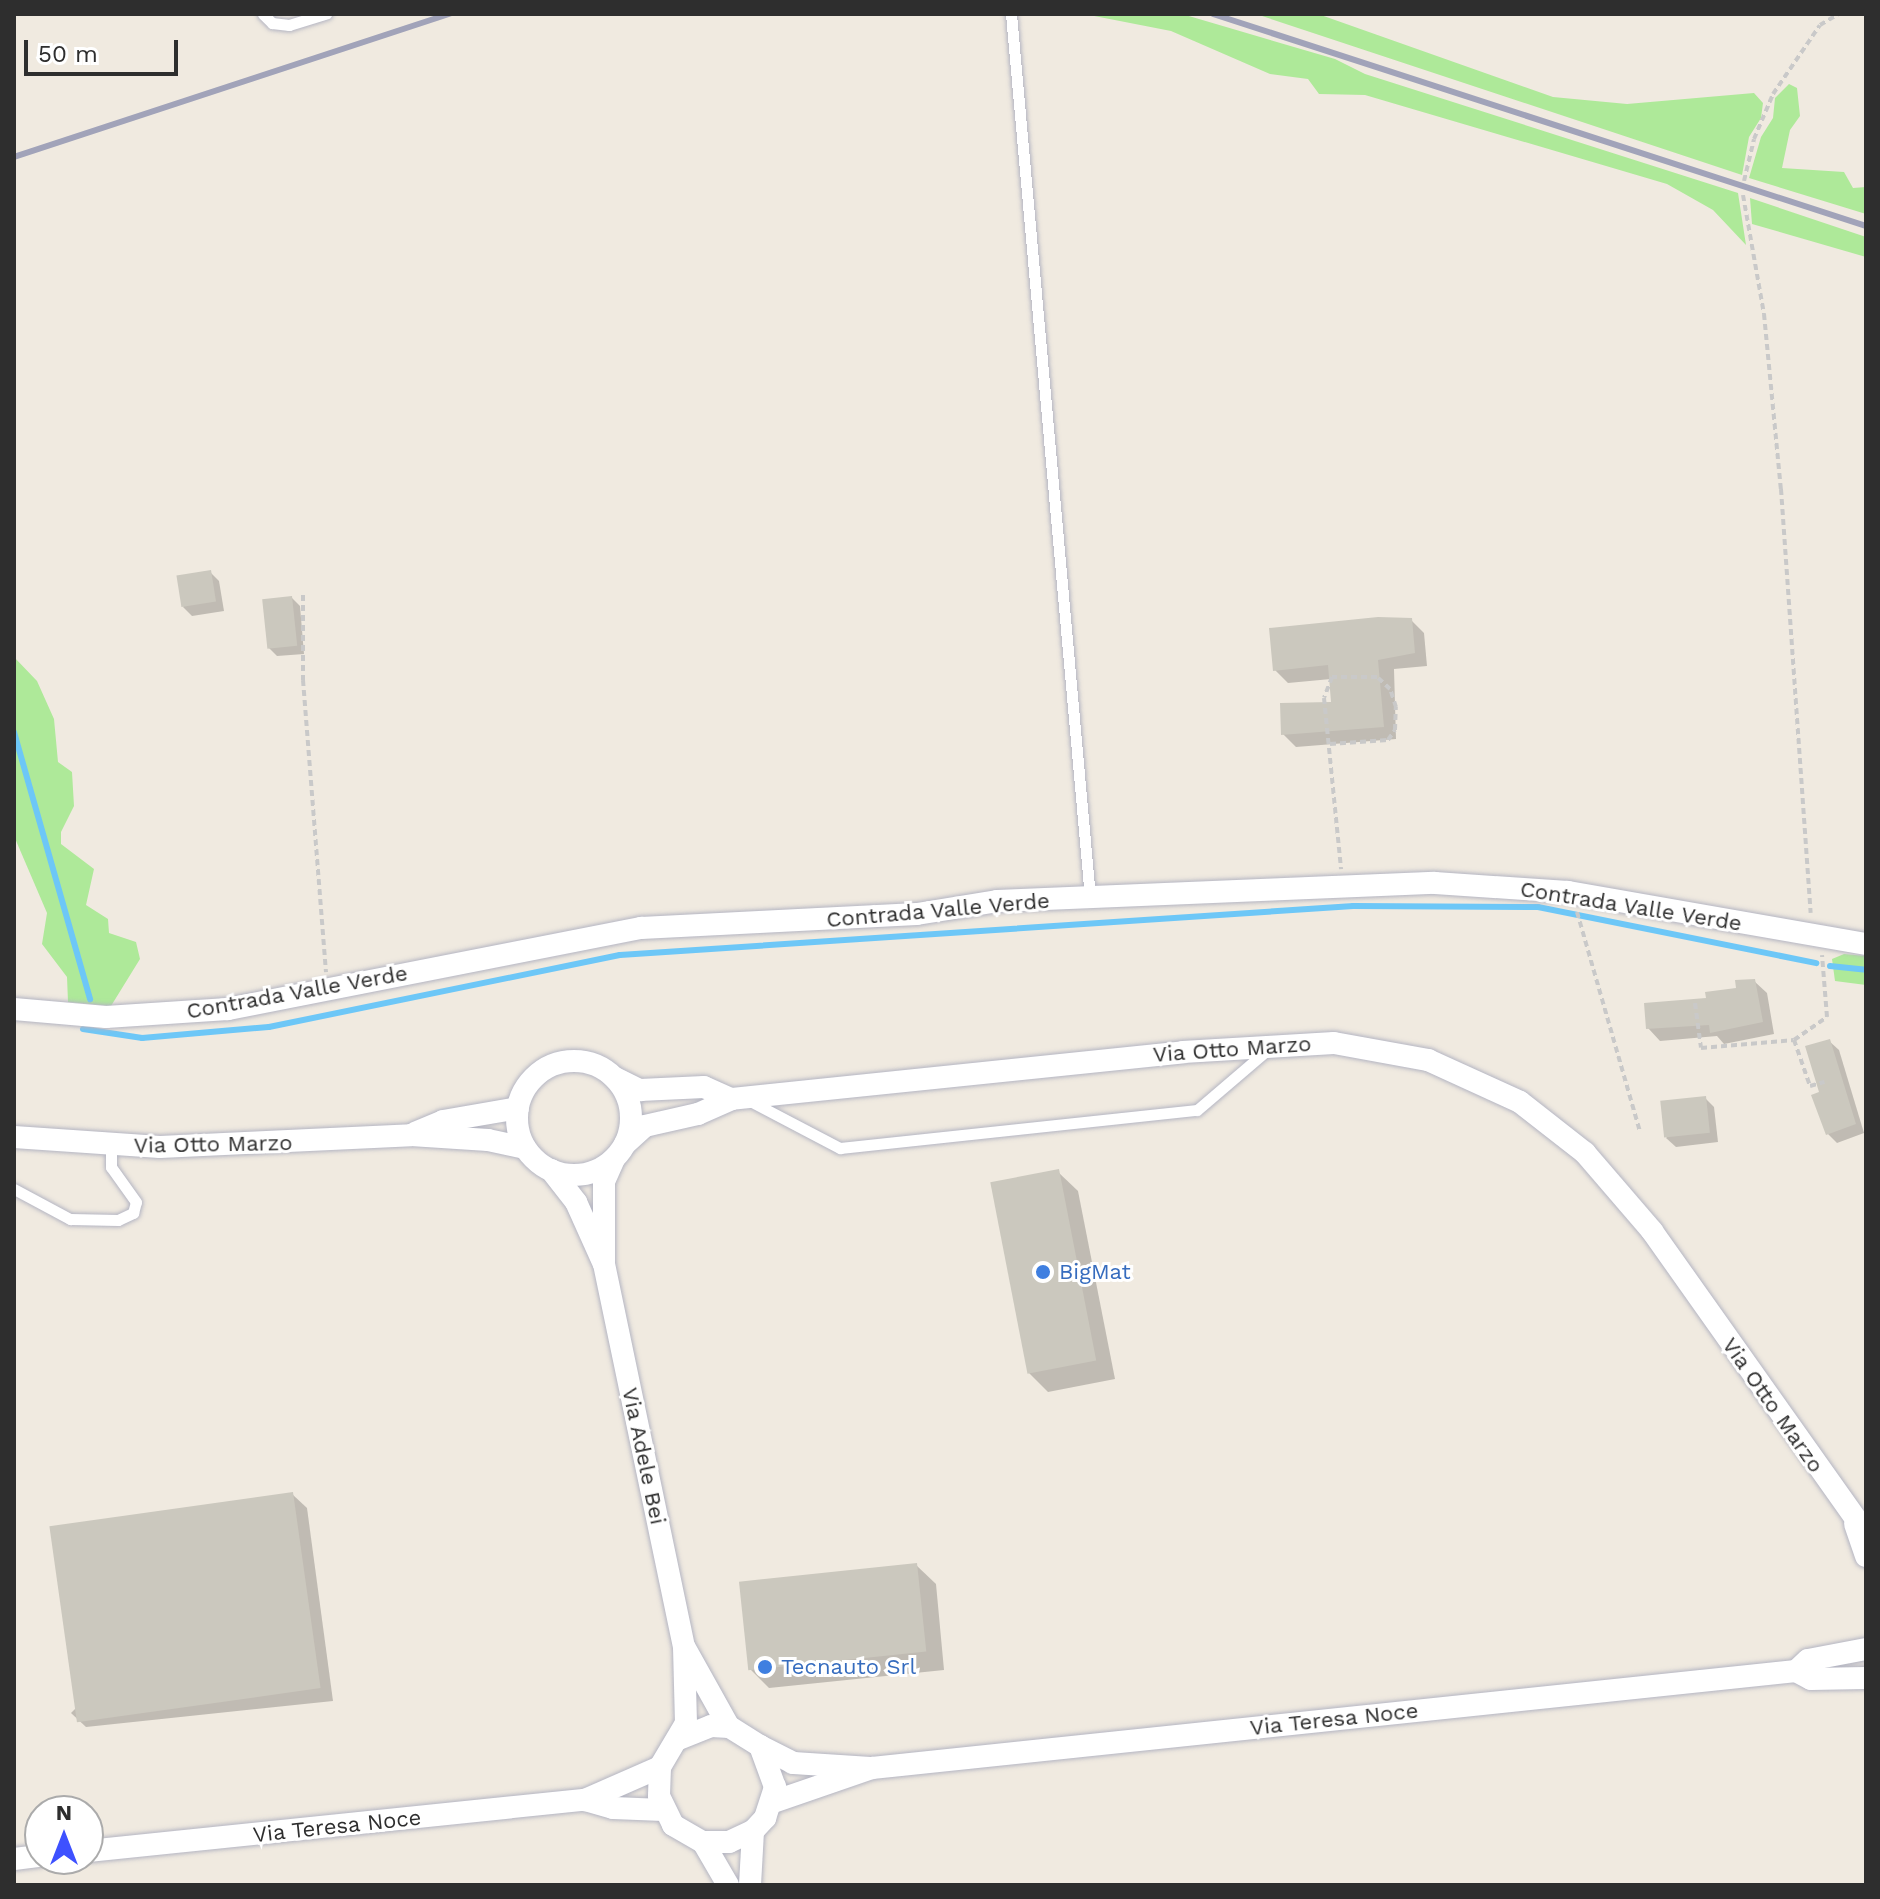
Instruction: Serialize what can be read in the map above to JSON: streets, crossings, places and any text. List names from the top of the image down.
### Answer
{
  "streets": {
    "street": [
      "Contrada Valle Verde",
      "Via Otto Marzo",
      "Via Adele Bei",
      "Via Teresa Noce"
    ]
  },
  "crossings": [
    ["Via Adele Bei", "Via Teresa Noce"]
  ],
  "places": ["BigMat", "Tecnauto Srl"],
  "scale_bar": "50 m",
  "north": "top"
}
